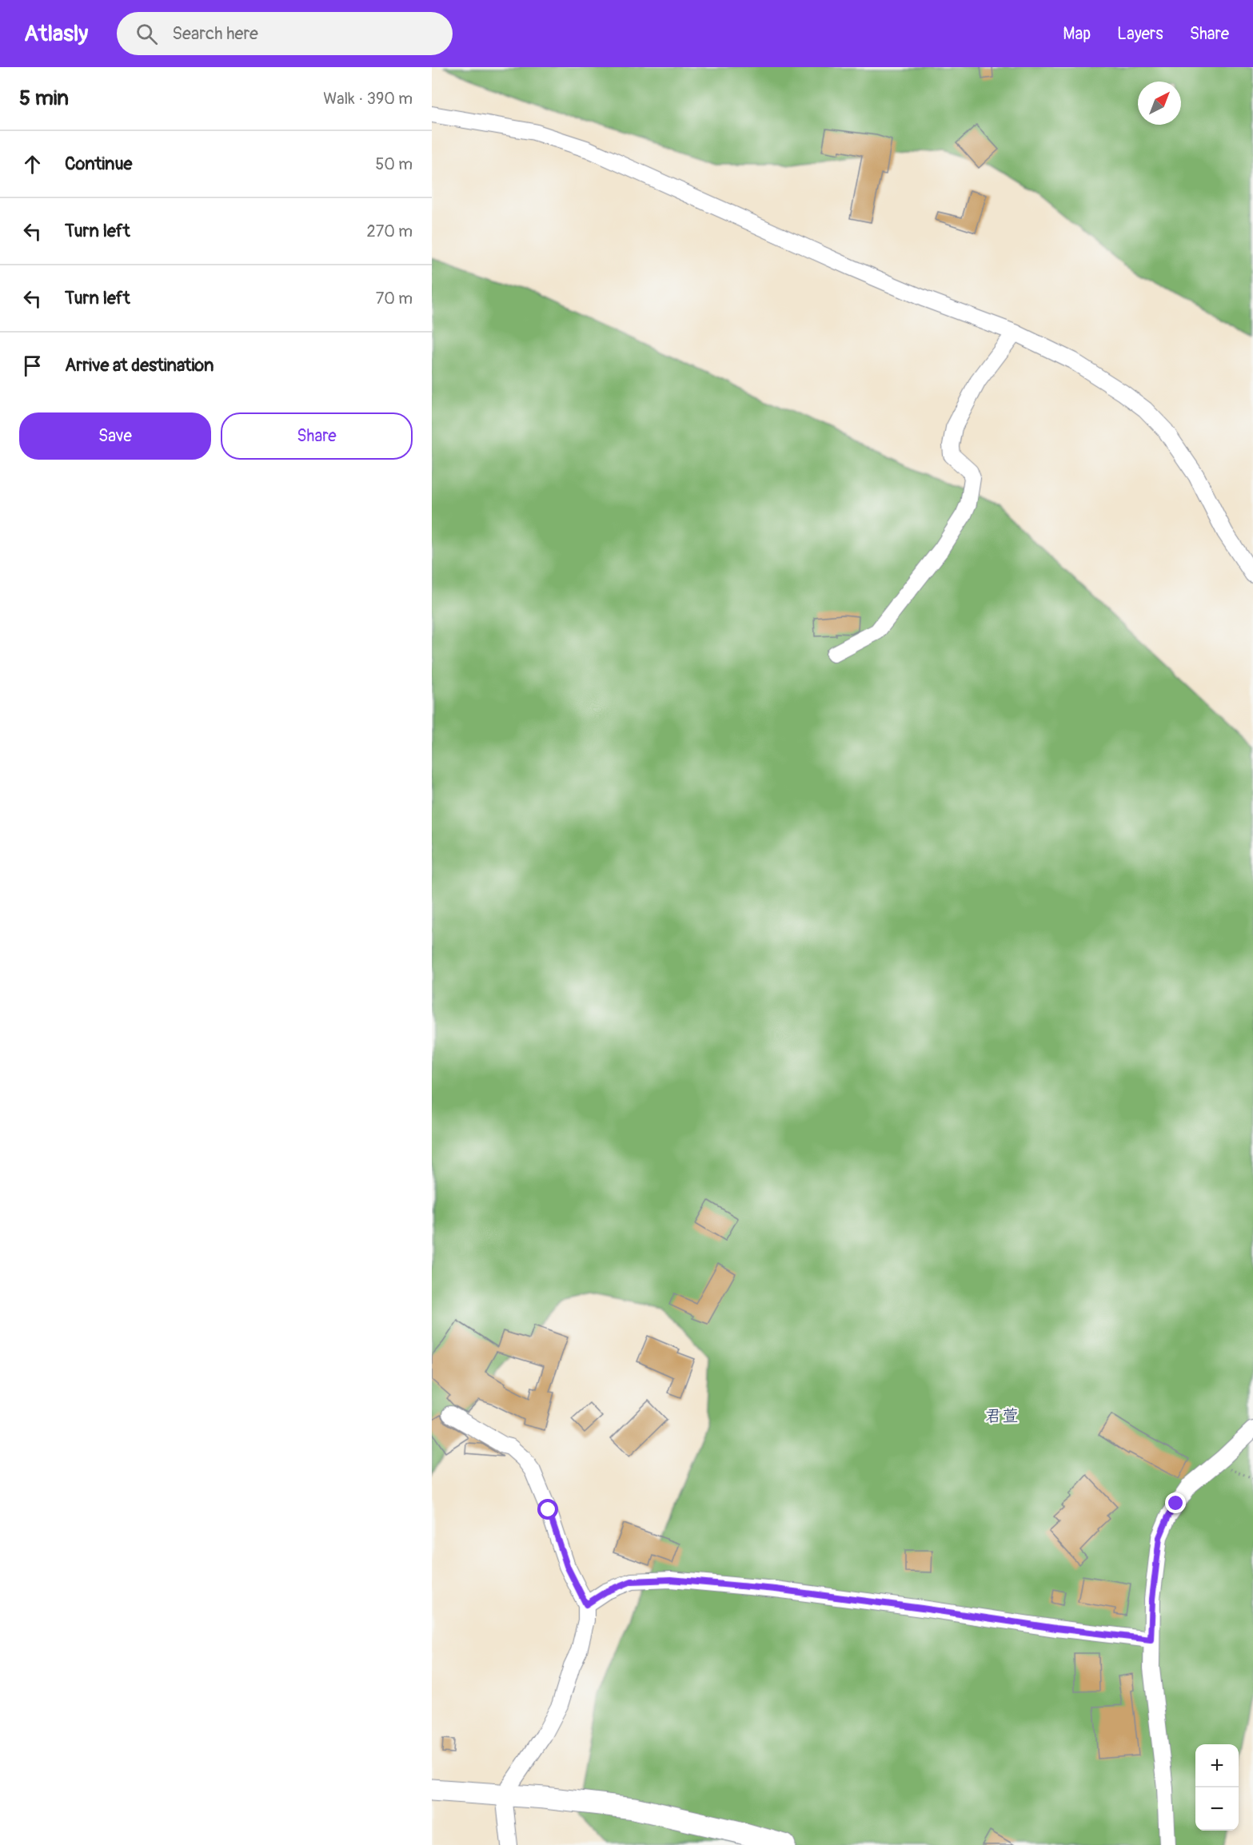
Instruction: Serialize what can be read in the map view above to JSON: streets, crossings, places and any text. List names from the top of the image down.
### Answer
{
  "districts": ["君萱"],
  "north": "top right",
  "page": {
    "header": "Atlasly",
    "search": "Search here",
    "nav": ["Map", "Layers", "Share"],
    "heading": ["5 min", "Walk · 390 m"],
    "list": [
      ["Continue", "50 m"],
      ["Turn left", "270 m"],
      ["Turn left", "70 m"],
      "Arrive at destination"
    ],
    "buttons": ["Save", "Share"],
    "map_buttons": ["+", "−"]
  }
}
